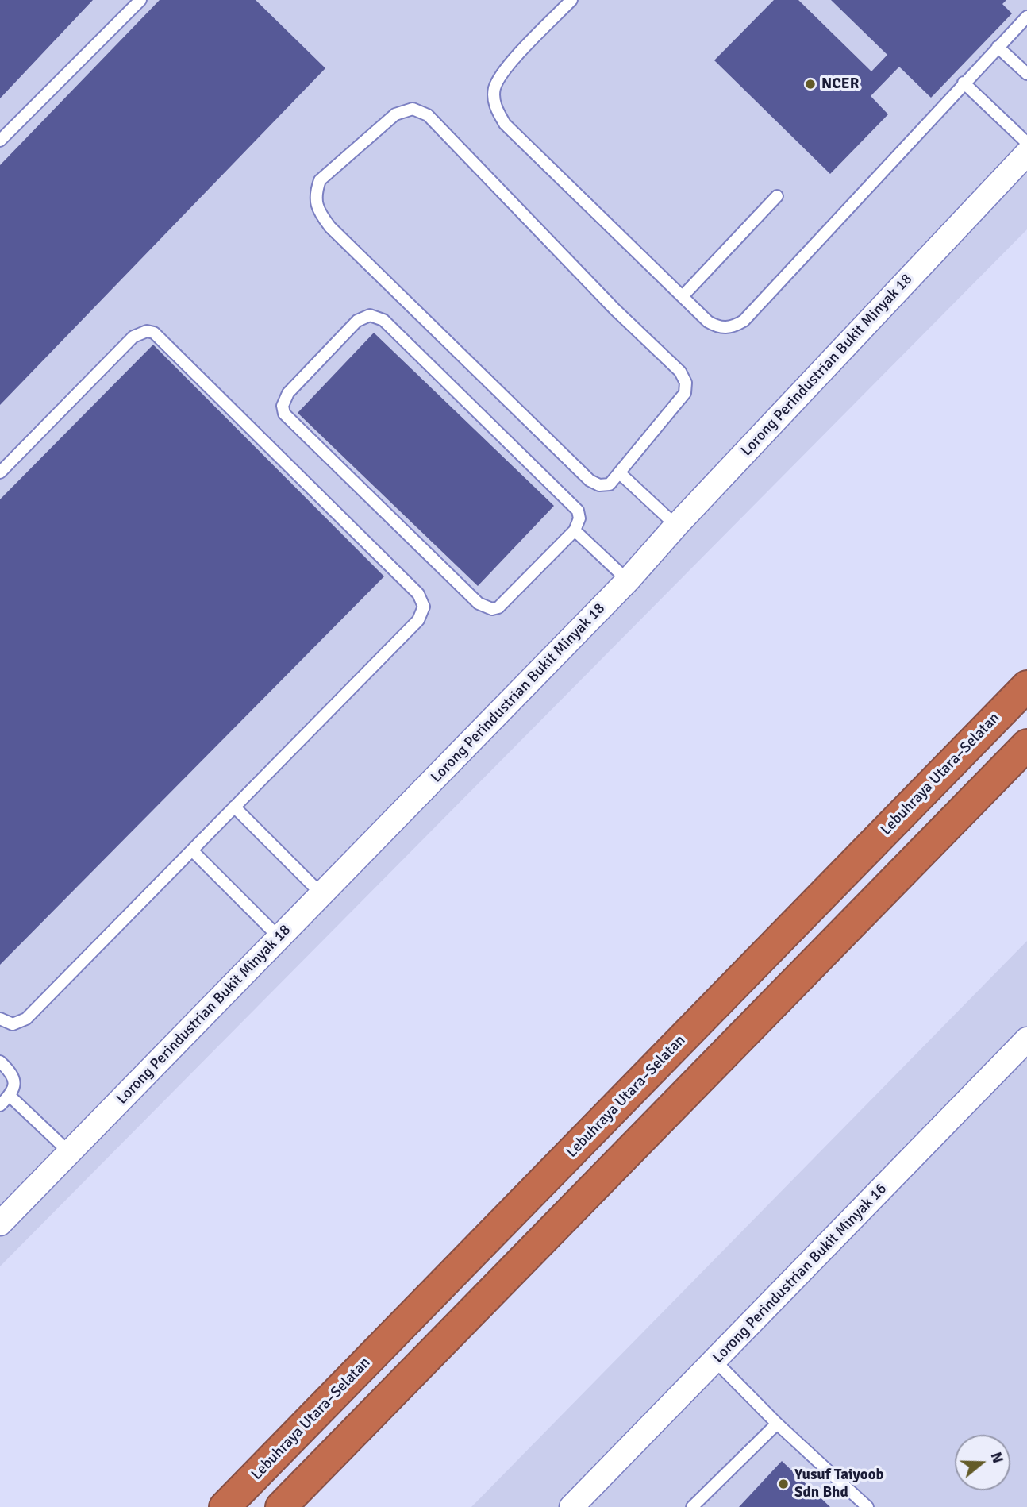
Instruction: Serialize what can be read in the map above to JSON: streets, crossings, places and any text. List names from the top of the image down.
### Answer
{
  "streets": {
    "highway": ["Lebuhraya Utara–Selatan"],
    "street": ["Lorong Perindustrian Bukit Minyak 18", "Lorong Perindustrian Bukit Minyak 16"]
  },
  "places": ["NCER", "Yusuf Taiyoob Sdn Bhd"],
  "north": "right"
}
